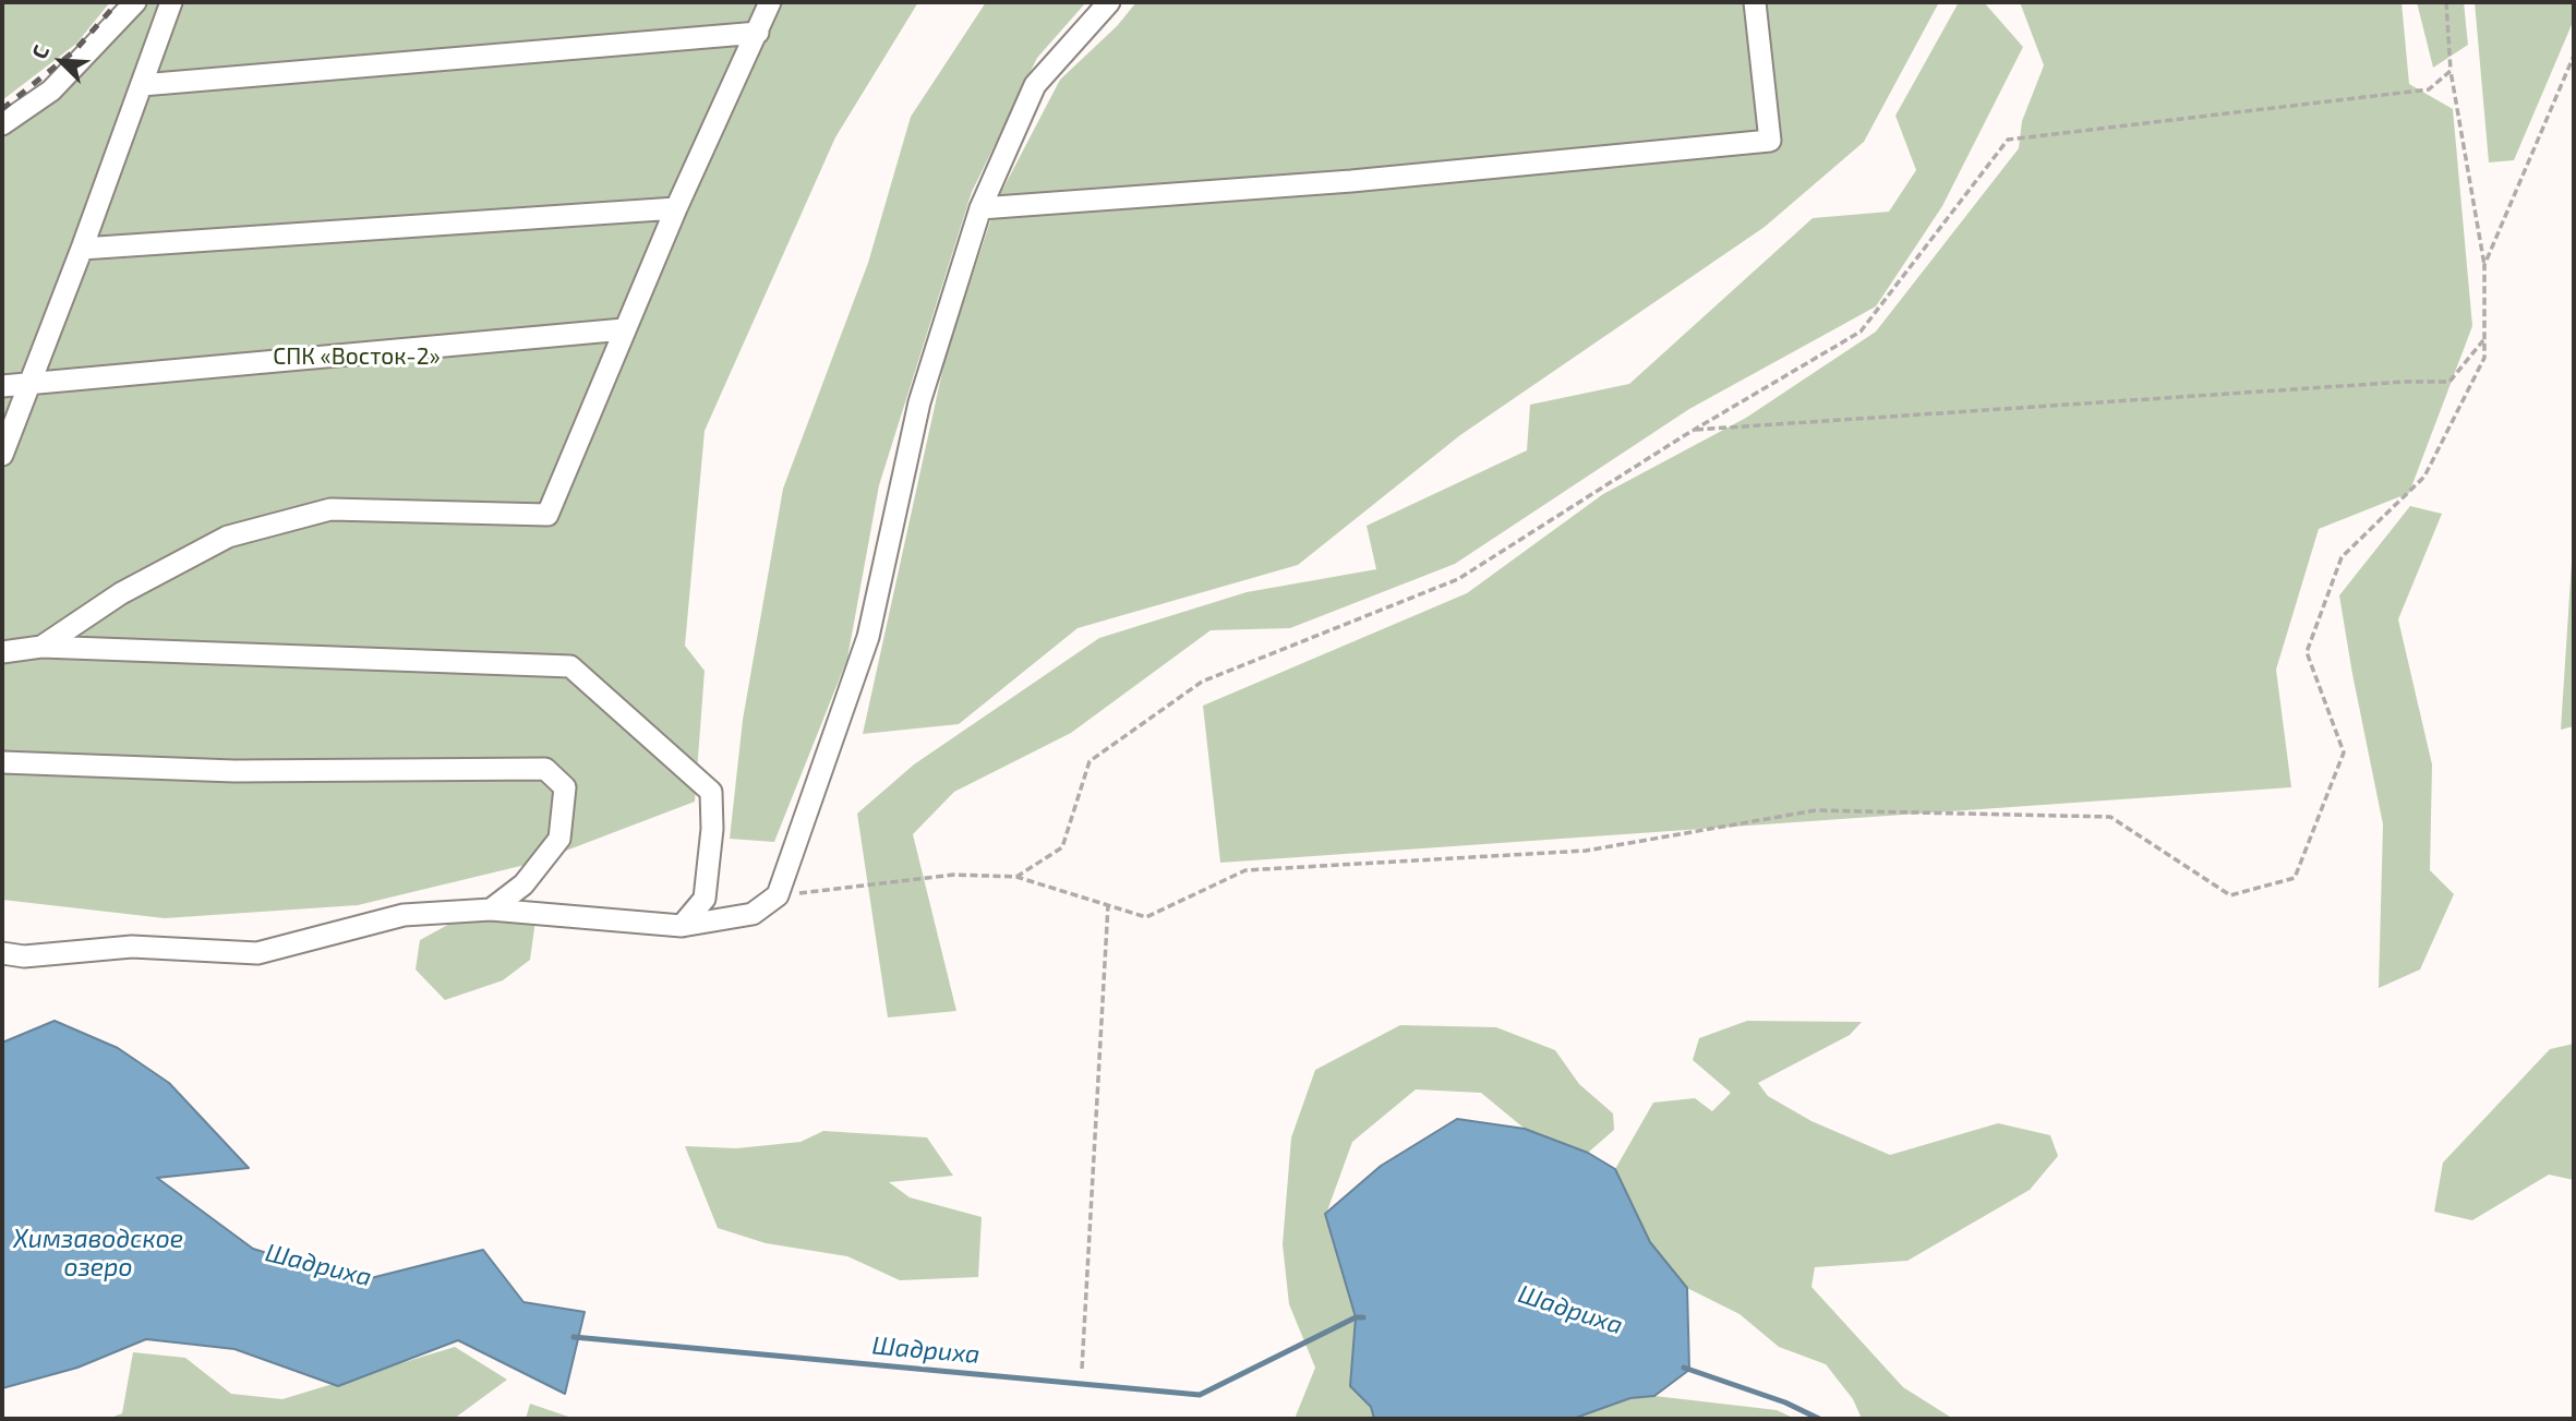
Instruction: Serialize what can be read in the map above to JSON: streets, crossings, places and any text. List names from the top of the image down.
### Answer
{
  "water": ["Химзаводское озеро", "Шадриха"],
  "parks": ["СПК «Восток-2»"],
  "north": "top left"
}
